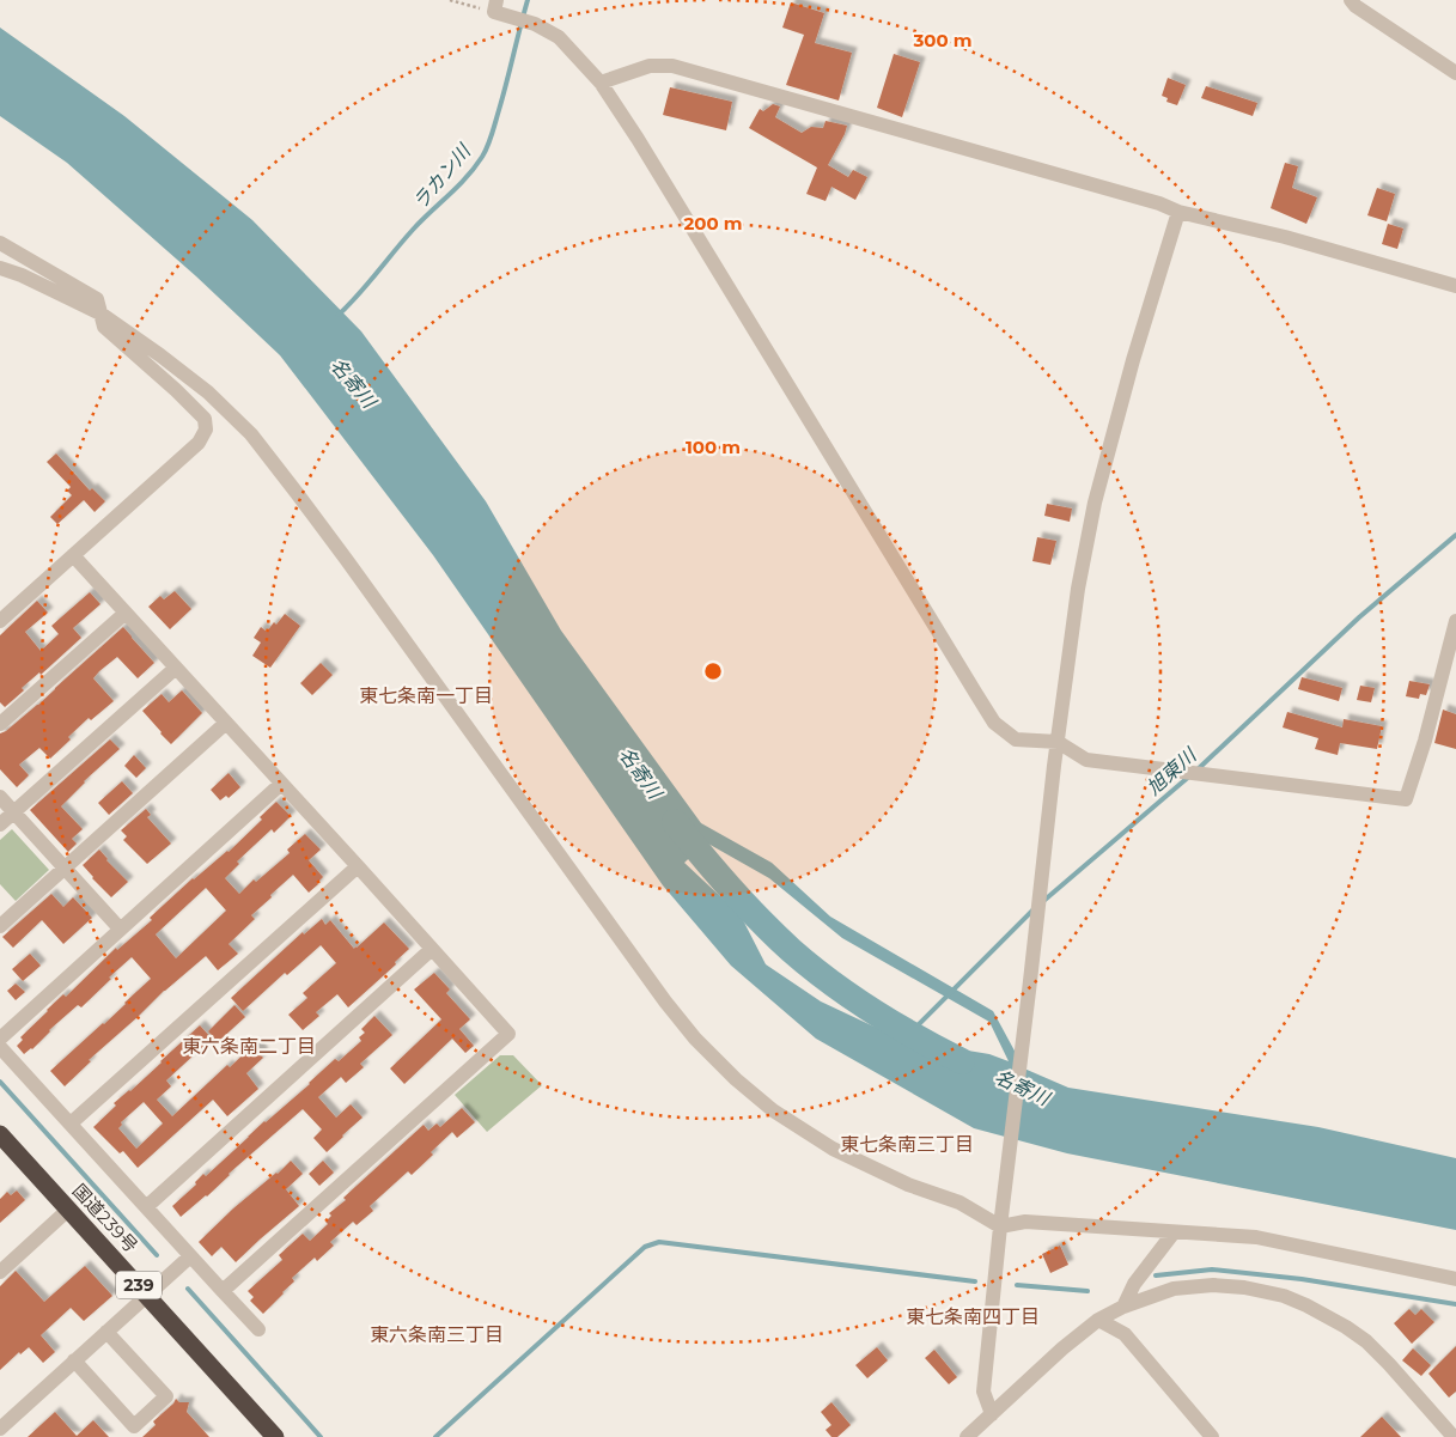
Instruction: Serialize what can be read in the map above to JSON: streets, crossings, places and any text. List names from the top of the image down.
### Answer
{
  "streets": {
    "highway": ["国道239号", "239"]
  },
  "districts": [
    "東七条南一丁目",
    "東六条南二丁目",
    "東七条南三丁目",
    "東七条南四丁目",
    "東六条南三丁目"
  ],
  "water": ["ラカン川", "名寄川", "旭東川"],
  "rings": ["300 m", "200 m", "100 m"]
}
